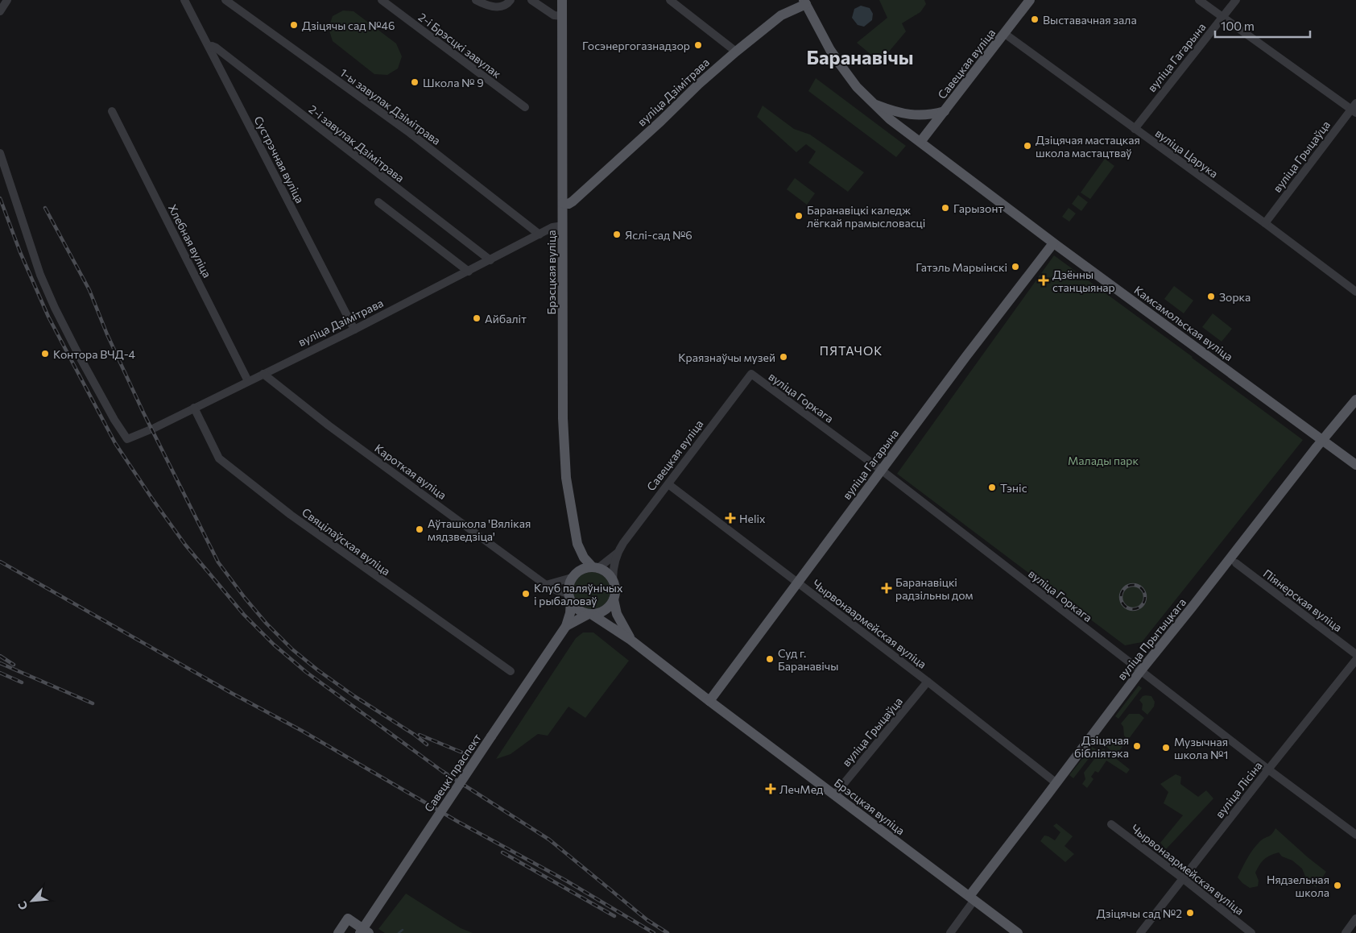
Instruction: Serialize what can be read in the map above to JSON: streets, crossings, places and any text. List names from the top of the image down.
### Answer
{
  "streets": {
    "main road": [
      "вуліца Гагарына",
      "Савецкая вуліца",
      "вуліца Дзімітрава",
      "Брэсцкая вуліца",
      "Камсамольская вуліца",
      "вуліца Прытыцкага",
      "Савецкі праспект"
    ],
    "street": [
      "2-і Брэсцкі завулак",
      "1-ы завулак Дзімітрава",
      "2-і завулак Дзімітрава",
      "вуліца Царука",
      "вуліца Грыцаўца",
      "Сустрэчная вуліца",
      "Хлебная вуліца",
      "вуліца Горкага",
      "Кароткая вуліца",
      "Свяцілаўская вуліца",
      "Піянерская вуліца",
      "Чырвонаармейская вуліца",
      "вуліца Лісіна"
    ]
  },
  "crossings": [
    ["вуліца Гагарына", "вуліца Царука"],
    ["вуліца Гагарына", "Брэсцкая вуліца"],
    ["вуліца Гагарына", "Камсамольская вуліца"],
    ["вуліца Гагарына", "вуліца Горкага"],
    ["вуліца Гагарына", "Чырвонаармейская вуліца"],
    ["Савецкая вуліца", "вуліца Царука"],
    ["Савецкая вуліца", "Брэсцкая вуліца"],
    ["Савецкая вуліца", "Камсамольская вуліца"],
    ["Савецкая вуліца", "вуліца Горкага"],
    ["Савецкая вуліца", "Кароткая вуліца"],
    ["Савецкая вуліца", "Чырвонаармейская вуліца"],
    ["Савецкая вуліца", "Савецкі праспект"],
    ["вуліца Дзімітрава", "1-ы завулак Дзімітрава"],
    ["вуліца Дзімітрава", "2-і завулак Дзімітрава"],
    ["вуліца Дзімітрава", "Сустрэчная вуліца"],
    ["вуліца Дзімітрава", "Хлебная вуліца"],
    ["вуліца Дзімітрава", "Брэсцкая вуліца"],
    ["вуліца Дзімітрава", "Камсамольская вуліца"],
    ["вуліца Дзімітрава", "Кароткая вуліца"],
    ["вуліца Дзімітрава", "Свяцілаўская вуліца"],
    ["2-і завулак Дзімітрава", "Сустрэчная вуліца"],
    ["вуліца Царука", "вуліца Грыцаўца"],
    ["вуліца Грыцаўца", "Брэсцкая вуліца"],
    ["вуліца Грыцаўца", "Чырвонаармейская вуліца"],
    ["Брэсцкая вуліца", "Кароткая вуліца"],
    ["Брэсцкая вуліца", "вуліца Прытыцкага"],
    ["Брэсцкая вуліца", "Савецкі праспект"],
    ["Камсамольская вуліца", "вуліца Прытыцкага"],
    ["вуліца Горкага", "вуліца Прытыцкага"],
    ["вуліца Горкага", "вуліца Лісіна"],
    ["Кароткая вуліца", "Савецкі праспект"],
    ["Чырвонаармейская вуліца", "вуліца Прытыцкага"],
    ["Чырвонаармейская вуліца", "вуліца Лісіна"]
  ],
  "districts": ["Баранавічы", "ПЯТАЧОК"],
  "parks": ["Малады парк"],
  "places": {
    "other": [
      "Выставачная зала",
      "Дзіцячы сад №46",
      "Госэнергогазнадзор",
      "Школа № 9",
      "Дзіцячая мастацкая школа мастацтваў",
      "Гарызонт",
      "Баранавіцкі каледж лёгкай прамысловасці",
      "Яслі-сад №6",
      "Гатэль Марыінскі",
      "Зорка",
      "Айбаліт",
      "Контора ВЧД-4",
      "Краязнаўчы музей",
      "Тэніс",
      "Аўташкола 'Вялікая мядзведзіца'",
      "Клуб паляўнічых і рыбаловаў",
      "Суд г. Баранавічы",
      "Дзіцячая бібліятэка",
      "Музычная школа №1",
      "Нядзельная школа",
      "Дзіцячы сад №2"
    ],
    "health": [
      "Дзённы станцыянар",
      "Helix",
      "Баранавіцкі радзільны дом",
      "ЛечМед"
    ]
  },
  "scale_bar": "100 m",
  "north": "bottom left"
}
